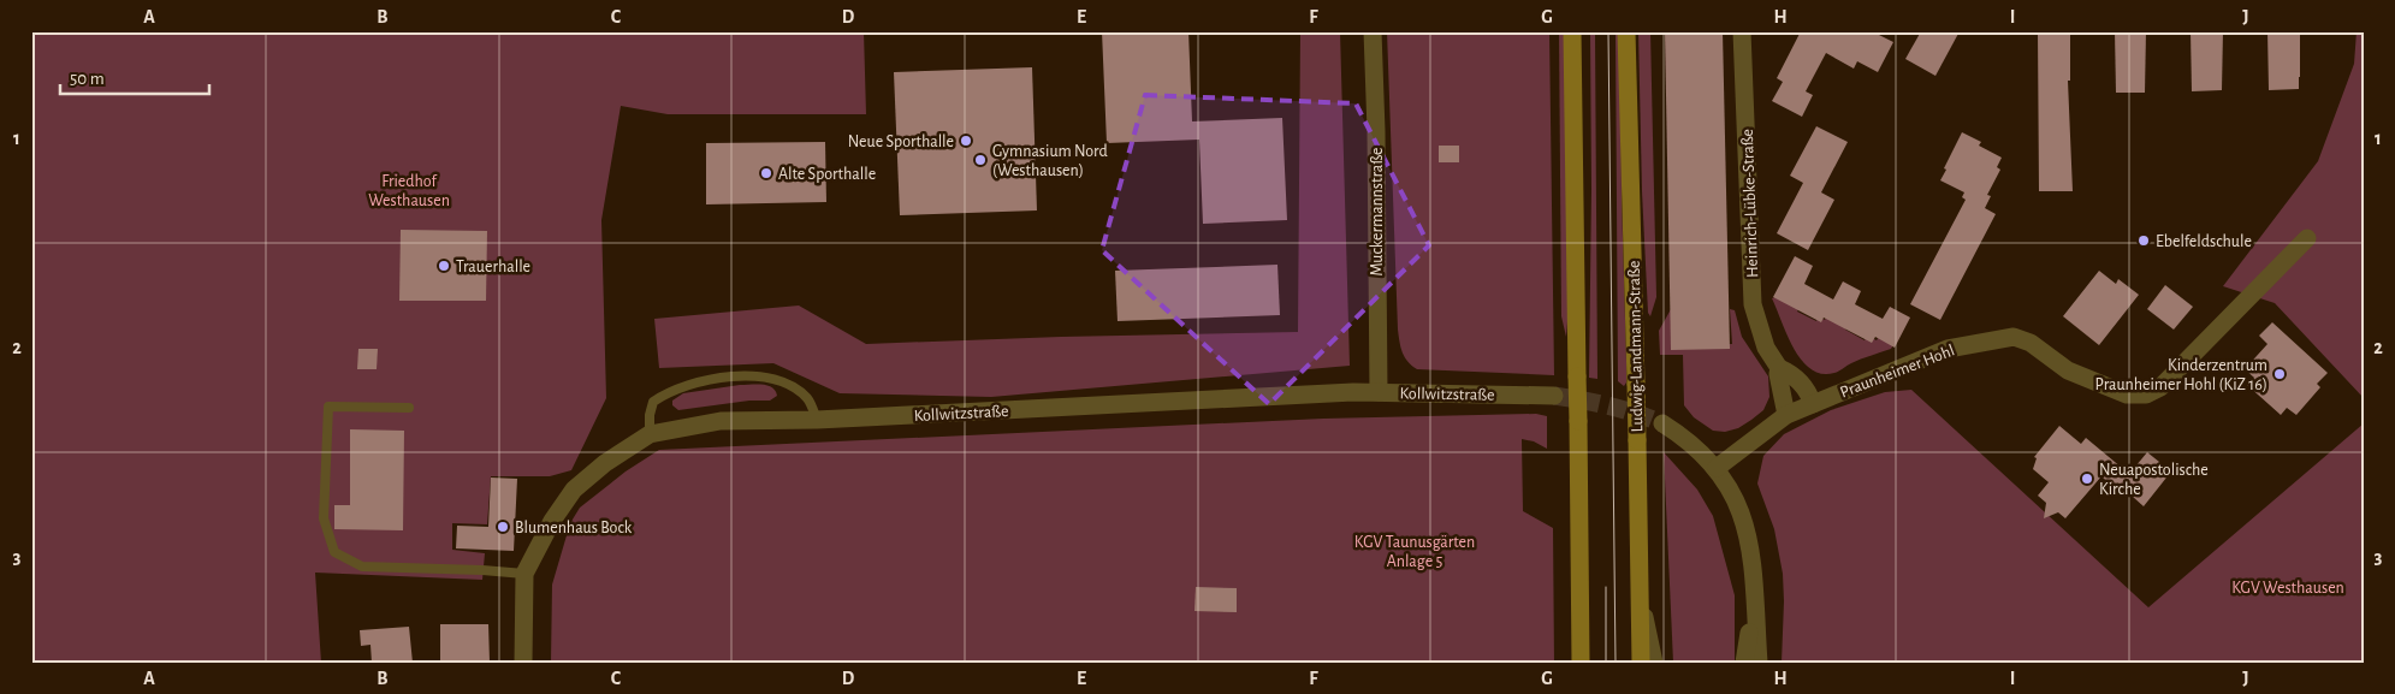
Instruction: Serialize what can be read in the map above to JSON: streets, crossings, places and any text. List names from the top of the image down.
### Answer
{
  "streets": {
    "main road": ["Ludwig-Landmann-Straße"],
    "street": [
      "Heinrich-Lübke-Straße",
      "Muckermannstraße",
      "Praunheimer Hohl",
      "Kollwitzstraße"
    ]
  },
  "crossings": [
    ["Heinrich-Lübke-Straße", "Praunheimer Hohl"],
    ["Muckermannstraße", "Kollwitzstraße"]
  ],
  "parks": ["Friedhof Westhausen", "KGV Taunusgärten Anlage 5", "KGV Westhausen"],
  "places": [
    "Neue Sporthalle",
    "Gymnasium Nord (Westhausen)",
    "Alte Sporthalle",
    "Ebelfeldschule",
    "Trauerhalle",
    "Kinderzentrum Praunheimer Hohl (KiZ 16)",
    "Neuapostolische Kirche",
    "Blumenhaus Bock"
  ],
  "scale_bar": "50 m",
  "grid": {
    "columns": [
      "A",
      "B",
      "C",
      "D",
      "E",
      "F",
      "G",
      "H",
      "I",
      "J"
    ],
    "rows": ["1", "2", "3"]
  }
}
